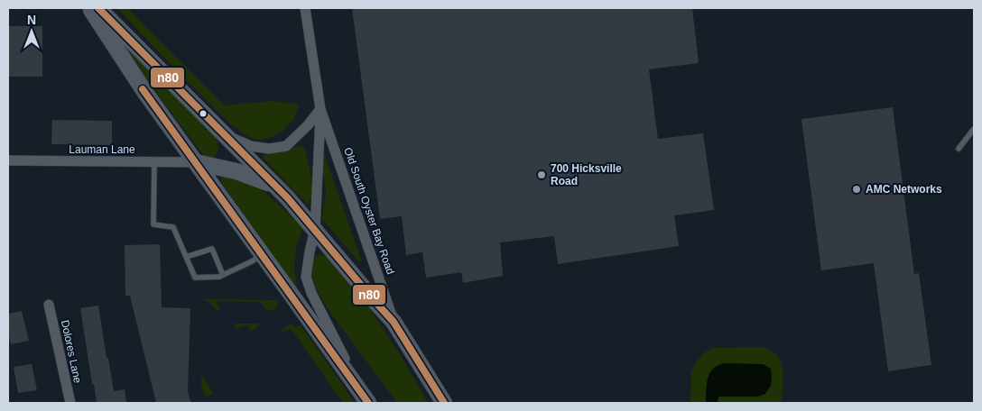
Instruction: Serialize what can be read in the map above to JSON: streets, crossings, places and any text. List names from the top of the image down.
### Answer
{
  "streets": {
    "street": ["Lauman Lane", "Old South Oyster Bay Road", "Dolores Lane"]
  },
  "places": ["700 Hicksville Road", "AMC Networks"],
  "lines": ["transit line n80"],
  "north": "top"
}
